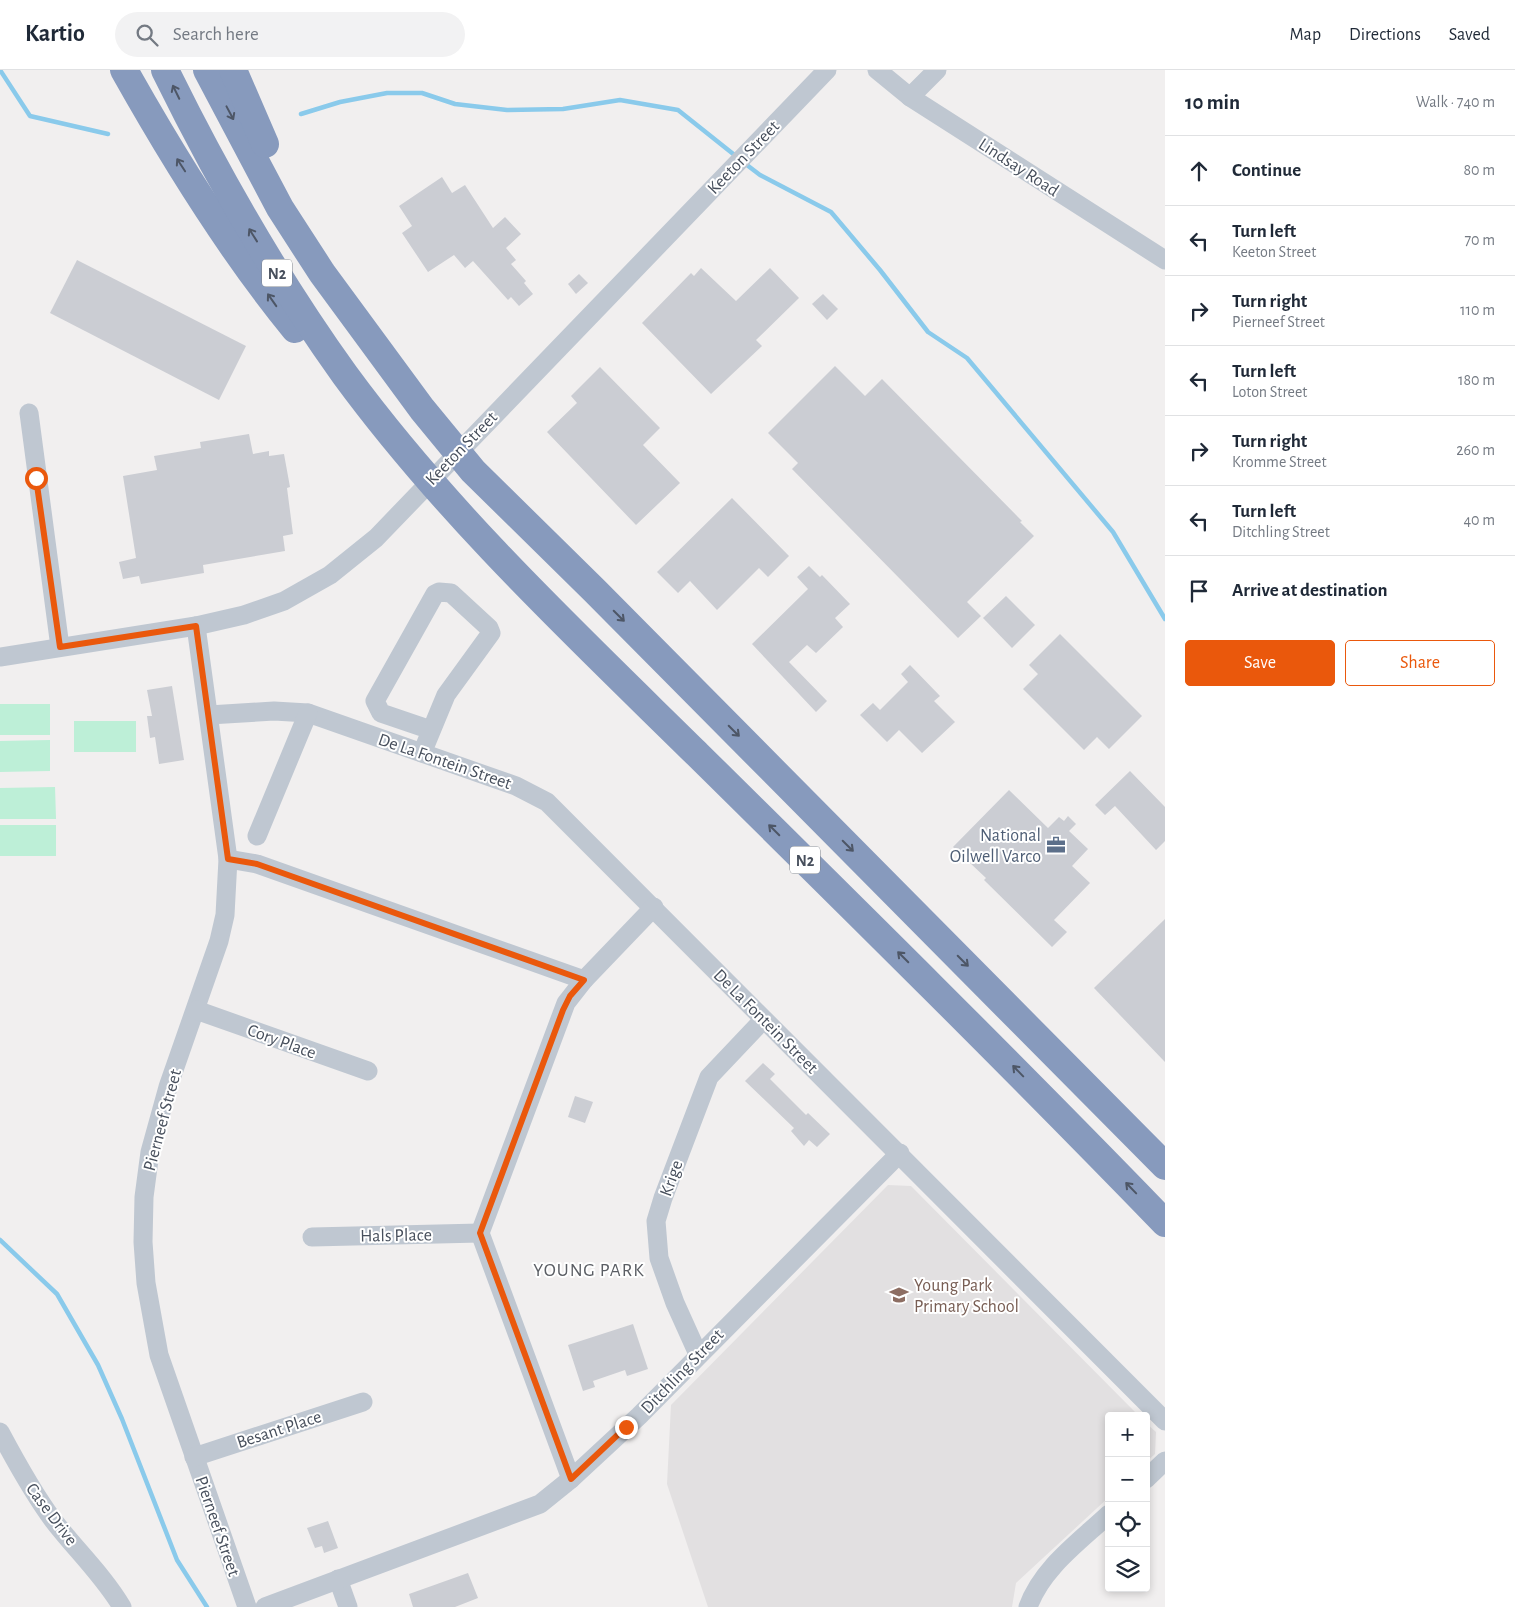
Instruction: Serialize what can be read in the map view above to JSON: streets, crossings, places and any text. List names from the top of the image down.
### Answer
{
  "streets": {
    "highway": ["N2"],
    "street": [
      "Keeton Street",
      "Lindsay Road",
      "De La Fontein Street",
      "Cory Place",
      "Pierneef Street",
      "Krige",
      "Hals Place",
      "Ditchling Street",
      "Besant Place",
      "Case Drive"
    ]
  },
  "crossings": [
    ["Keeton Street", "Pierneef Street"],
    ["De La Fontein Street", "Pierneef Street"],
    ["De La Fontein Street", "Krige"],
    ["De La Fontein Street", "Ditchling Street"],
    ["Cory Place", "Pierneef Street"],
    ["Pierneef Street", "Besant Place"],
    ["Krige", "Ditchling Street"]
  ],
  "districts": ["YOUNG PARK"],
  "places": {
    "office": ["National Oilwell Varco"],
    "school or university": ["Young Park Primary School"]
  },
  "page": {
    "header": "Kartio",
    "search": "Search here",
    "nav": ["Map", "Directions", "Saved"],
    "heading": ["10 min", "Walk · 740 m"],
    "list": [
      ["Continue", "80 m"],
      ["Turn left", "Keeton Street", "70 m"],
      ["Turn right", "Pierneef Street", "110 m"],
      ["Turn left", "Loton Street", "180 m"],
      ["Turn right", "Kromme Street", "260 m"],
      ["Turn left", "Ditchling Street", "40 m"],
      "Arrive at destination"
    ],
    "buttons": ["Save", "Share"],
    "map_buttons": ["+", "−"]
  }
}
